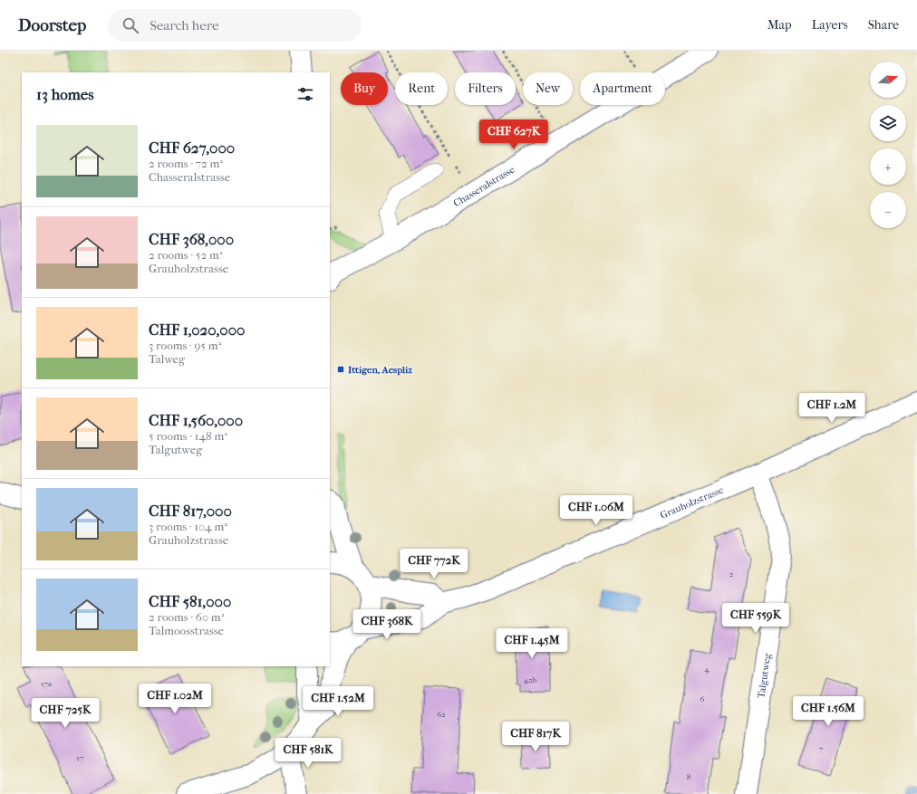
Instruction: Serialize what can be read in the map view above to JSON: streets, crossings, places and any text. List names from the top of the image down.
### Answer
{
  "streets": {
    "street": ["Chasseralstrasse", "Grauholzstrasse", "Talgutweg"]
  },
  "crossings": [
    ["Grauholzstrasse", "Talgutweg"]
  ],
  "places": {
    "transit": ["Ittigen, Aespliz"]
  },
  "house_numbers": [
    "2",
    "4",
    "42b",
    "57a",
    "6",
    "62",
    "7",
    "57",
    "8"
  ],
  "north": "right",
  "page": {
    "header": "Doorstep",
    "search": "Search here",
    "nav": ["Map", "Layers", "Share"],
    "map_buttons": ["+", "−"],
    "chip": [
      "Buy",
      "Rent",
      "Filters",
      "New",
      "Apartment"
    ],
    "heading": "13 homes",
    "list": [
      {
        "name": "CHF 627,000",
        "note": "2 rooms · 72 m² · Chasseralstrasse"
      },
      {
        "name": "CHF 368,000",
        "note": "2 rooms · 52 m² · Grauholzstrasse"
      },
      {
        "name": "CHF 1,020,000",
        "note": "3 rooms · 95 m² · Talweg"
      },
      {
        "name": "CHF 1,560,000",
        "note": "5 rooms · 148 m² · Talgutweg"
      },
      {
        "name": "CHF 817,000",
        "note": "3 rooms · 104 m² · Grauholzstrasse"
      },
      {
        "name": "CHF 581,000",
        "note": "2 rooms · 60 m² · Talmoosstrasse"
      }
    ],
    "price": [
      "CHF 627K",
      "CHF 1.2M",
      "CHF 1.06M",
      "CHF 772K",
      "CHF 559K",
      "CHF 368K",
      "CHF 1.45M",
      "CHF 1.02M",
      "CHF 1.52M",
      "CHF 1.56M",
      "CHF 725K",
      "CHF 817K",
      "CHF 581K"
    ]
  }
}
